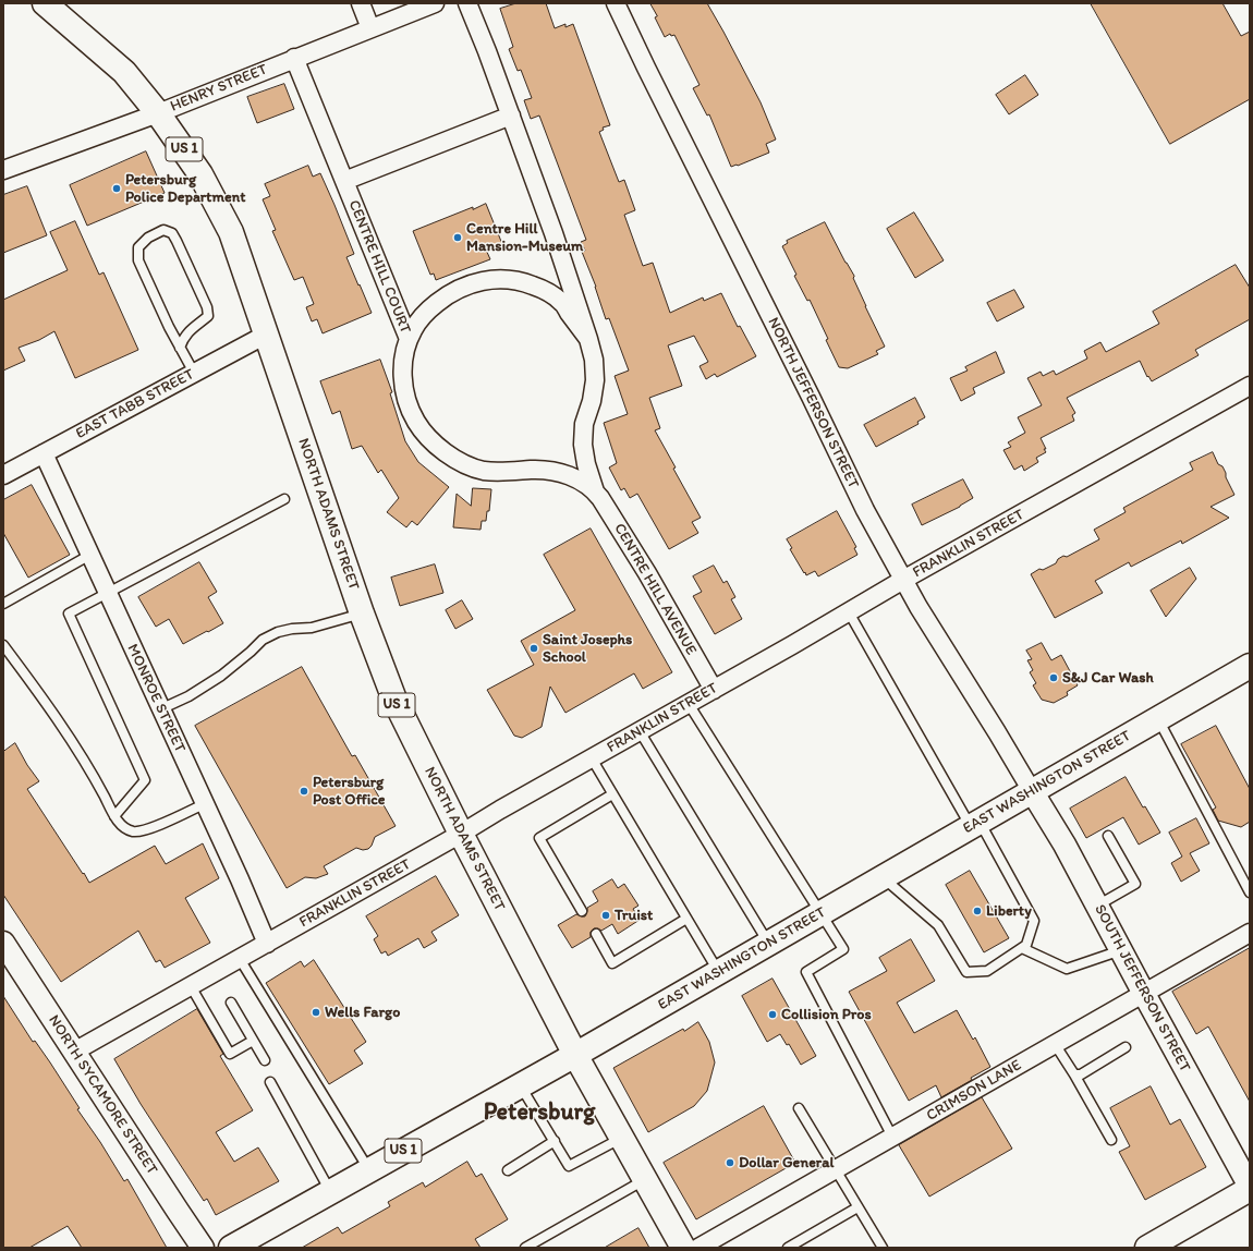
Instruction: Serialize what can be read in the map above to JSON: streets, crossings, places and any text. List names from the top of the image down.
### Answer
{
  "streets": {
    "main road": ["US 1", "NORTH ADAMS STREET", "EAST WASHINGTON STREET"],
    "street": [
      "HENRY STREET",
      "CENTRE HILL COURT",
      "NORTH JEFFERSON STREET",
      "EAST TABB STREET",
      "FRANKLIN STREET",
      "CENTRE HILL AVENUE",
      "MONROE STREET",
      "SOUTH JEFFERSON STREET",
      "CRIMSON LANE",
      "NORTH SYCAMORE STREET"
    ]
  },
  "crossings": [
    ["HENRY STREET", "CENTRE HILL COURT"],
    ["HENRY STREET", "NORTH ADAMS STREET"],
    ["US 1", "NORTH ADAMS STREET"],
    ["US 1", "EAST WASHINGTON STREET"],
    ["CENTRE HILL COURT", "CENTRE HILL AVENUE"],
    ["NORTH JEFFERSON STREET", "FRANKLIN STREET"],
    ["NORTH JEFFERSON STREET", "EAST WASHINGTON STREET"],
    ["NORTH JEFFERSON STREET", "SOUTH JEFFERSON STREET"],
    ["EAST TABB STREET", "NORTH ADAMS STREET"],
    ["EAST TABB STREET", "MONROE STREET"],
    ["NORTH ADAMS STREET", "FRANKLIN STREET"],
    ["NORTH ADAMS STREET", "EAST WASHINGTON STREET"],
    ["FRANKLIN STREET", "CENTRE HILL AVENUE"],
    ["FRANKLIN STREET", "MONROE STREET"],
    ["FRANKLIN STREET", "NORTH SYCAMORE STREET"],
    ["EAST WASHINGTON STREET", "SOUTH JEFFERSON STREET"],
    ["SOUTH JEFFERSON STREET", "CRIMSON LANE"]
  ],
  "districts": ["Petersburg"],
  "places": [
    "Petersburg Police Department",
    "Centre Hill Mansion-Museum",
    "Saint Josephs School",
    "S&J Car Wash",
    "Petersburg Post Office",
    "Liberty",
    "Truist",
    "Wells Fargo",
    "Collision Pros",
    "Dollar General"
  ]
}
